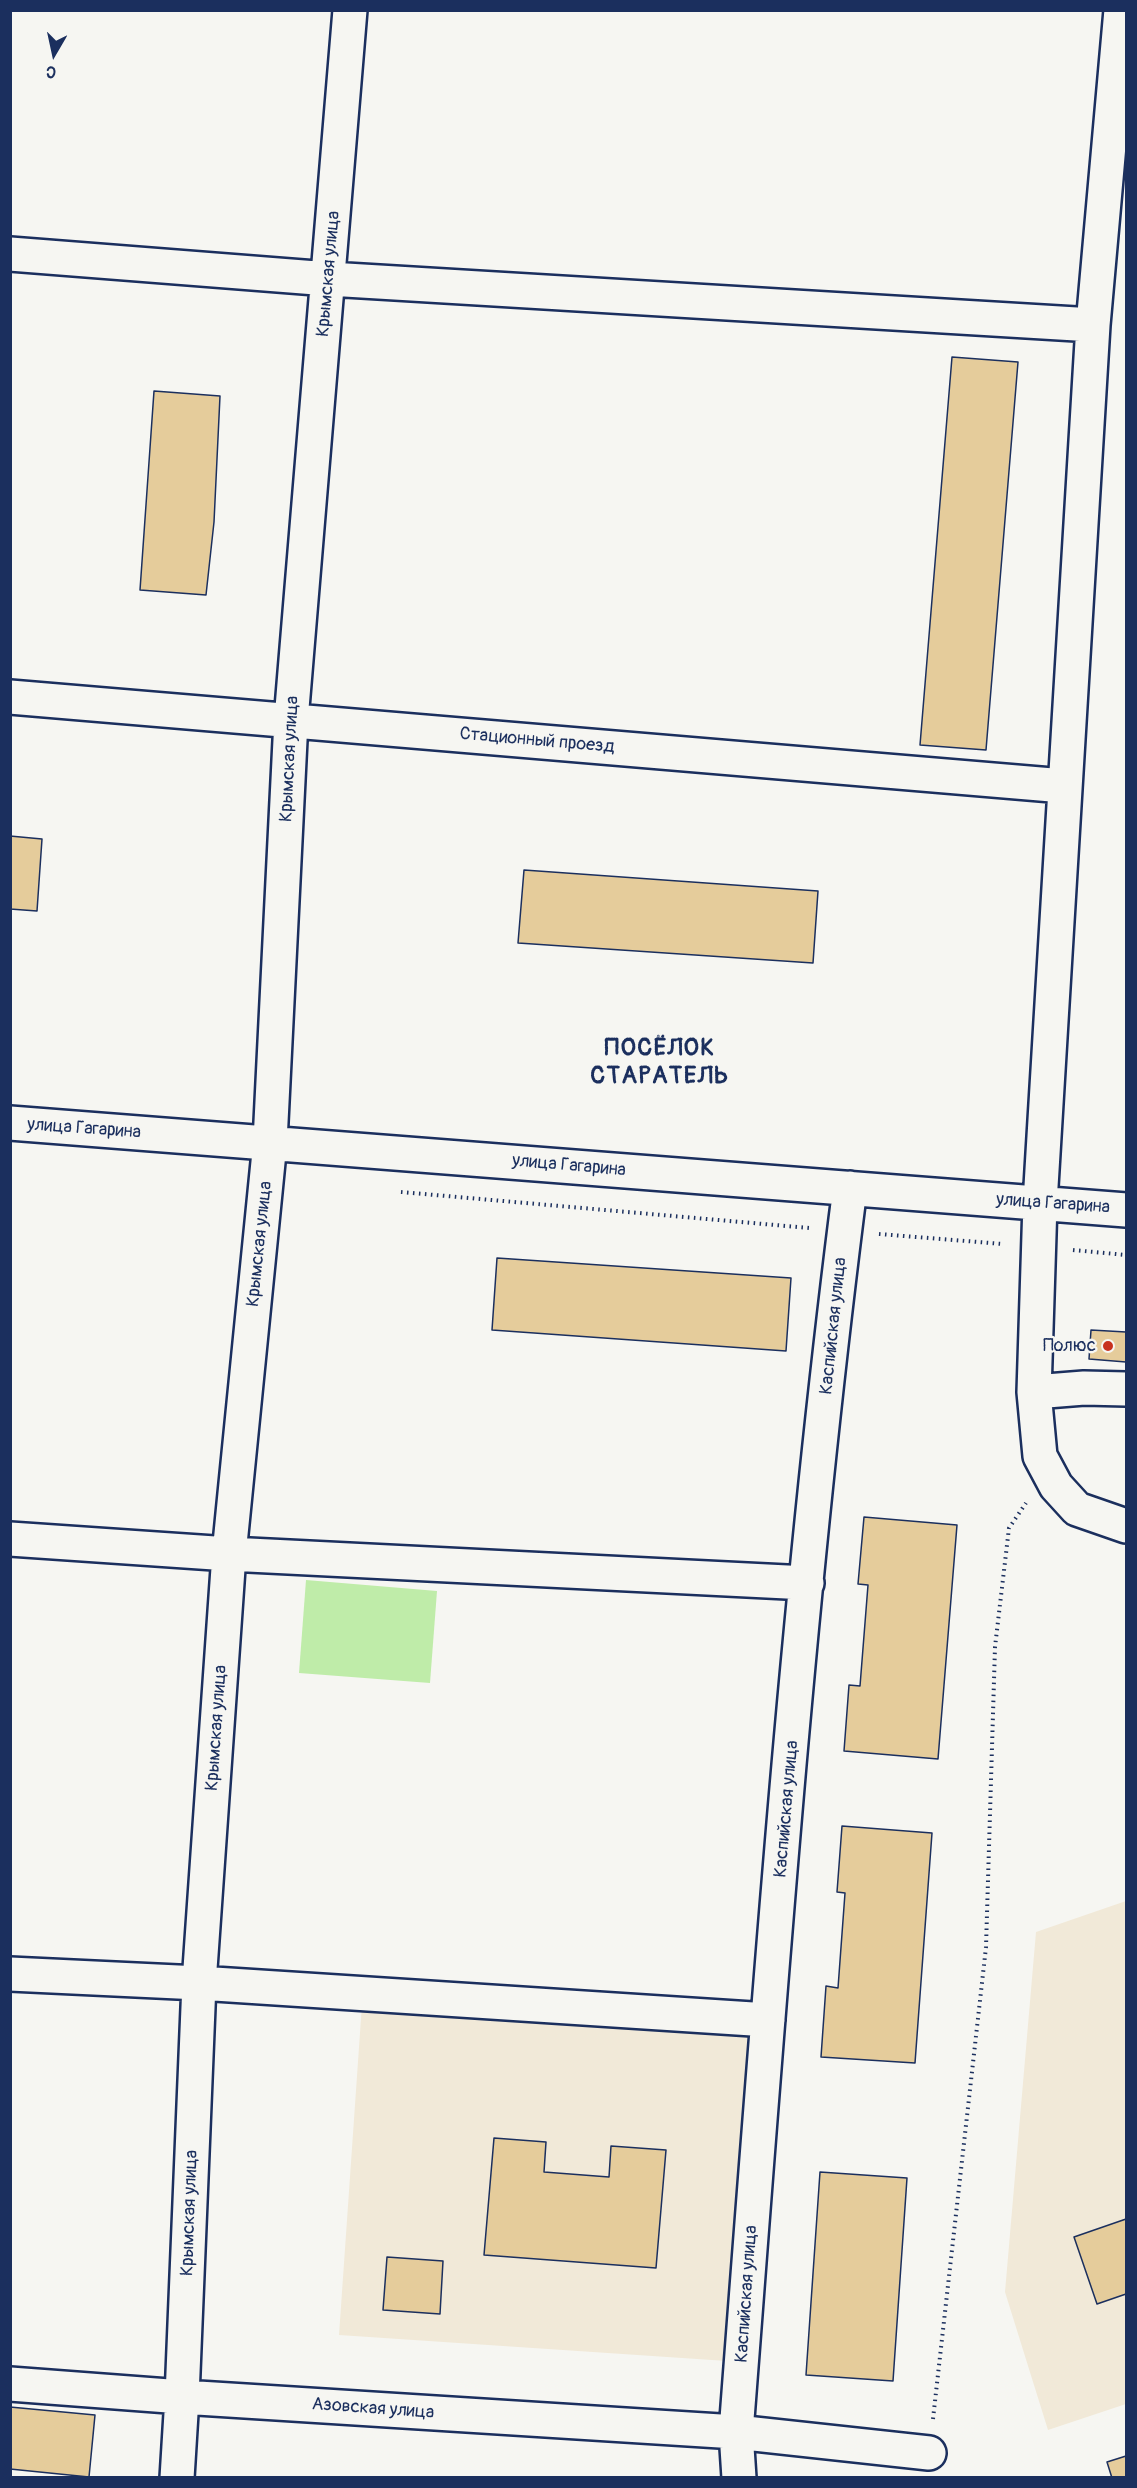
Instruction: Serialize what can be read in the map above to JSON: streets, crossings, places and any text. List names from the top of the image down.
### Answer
{
  "streets": {
    "street": [
      "Крымская улица",
      "Стационный проезд",
      "улица Гагарина",
      "Каспийская улица",
      "Азовская улица"
    ]
  },
  "crossings": [
    ["Крымская улица", "Стационный проезд"],
    ["Крымская улица", "улица Гагарина"],
    ["Крымская улица", "Азовская улица"],
    ["улица Гагарина", "Каспийская улица"],
    ["Каспийская улица", "Азовская улица"]
  ],
  "districts": ["ПОСЁЛОК СТАРАТЕЛЬ"],
  "places": ["Полюс"],
  "north": "bottom"
}
